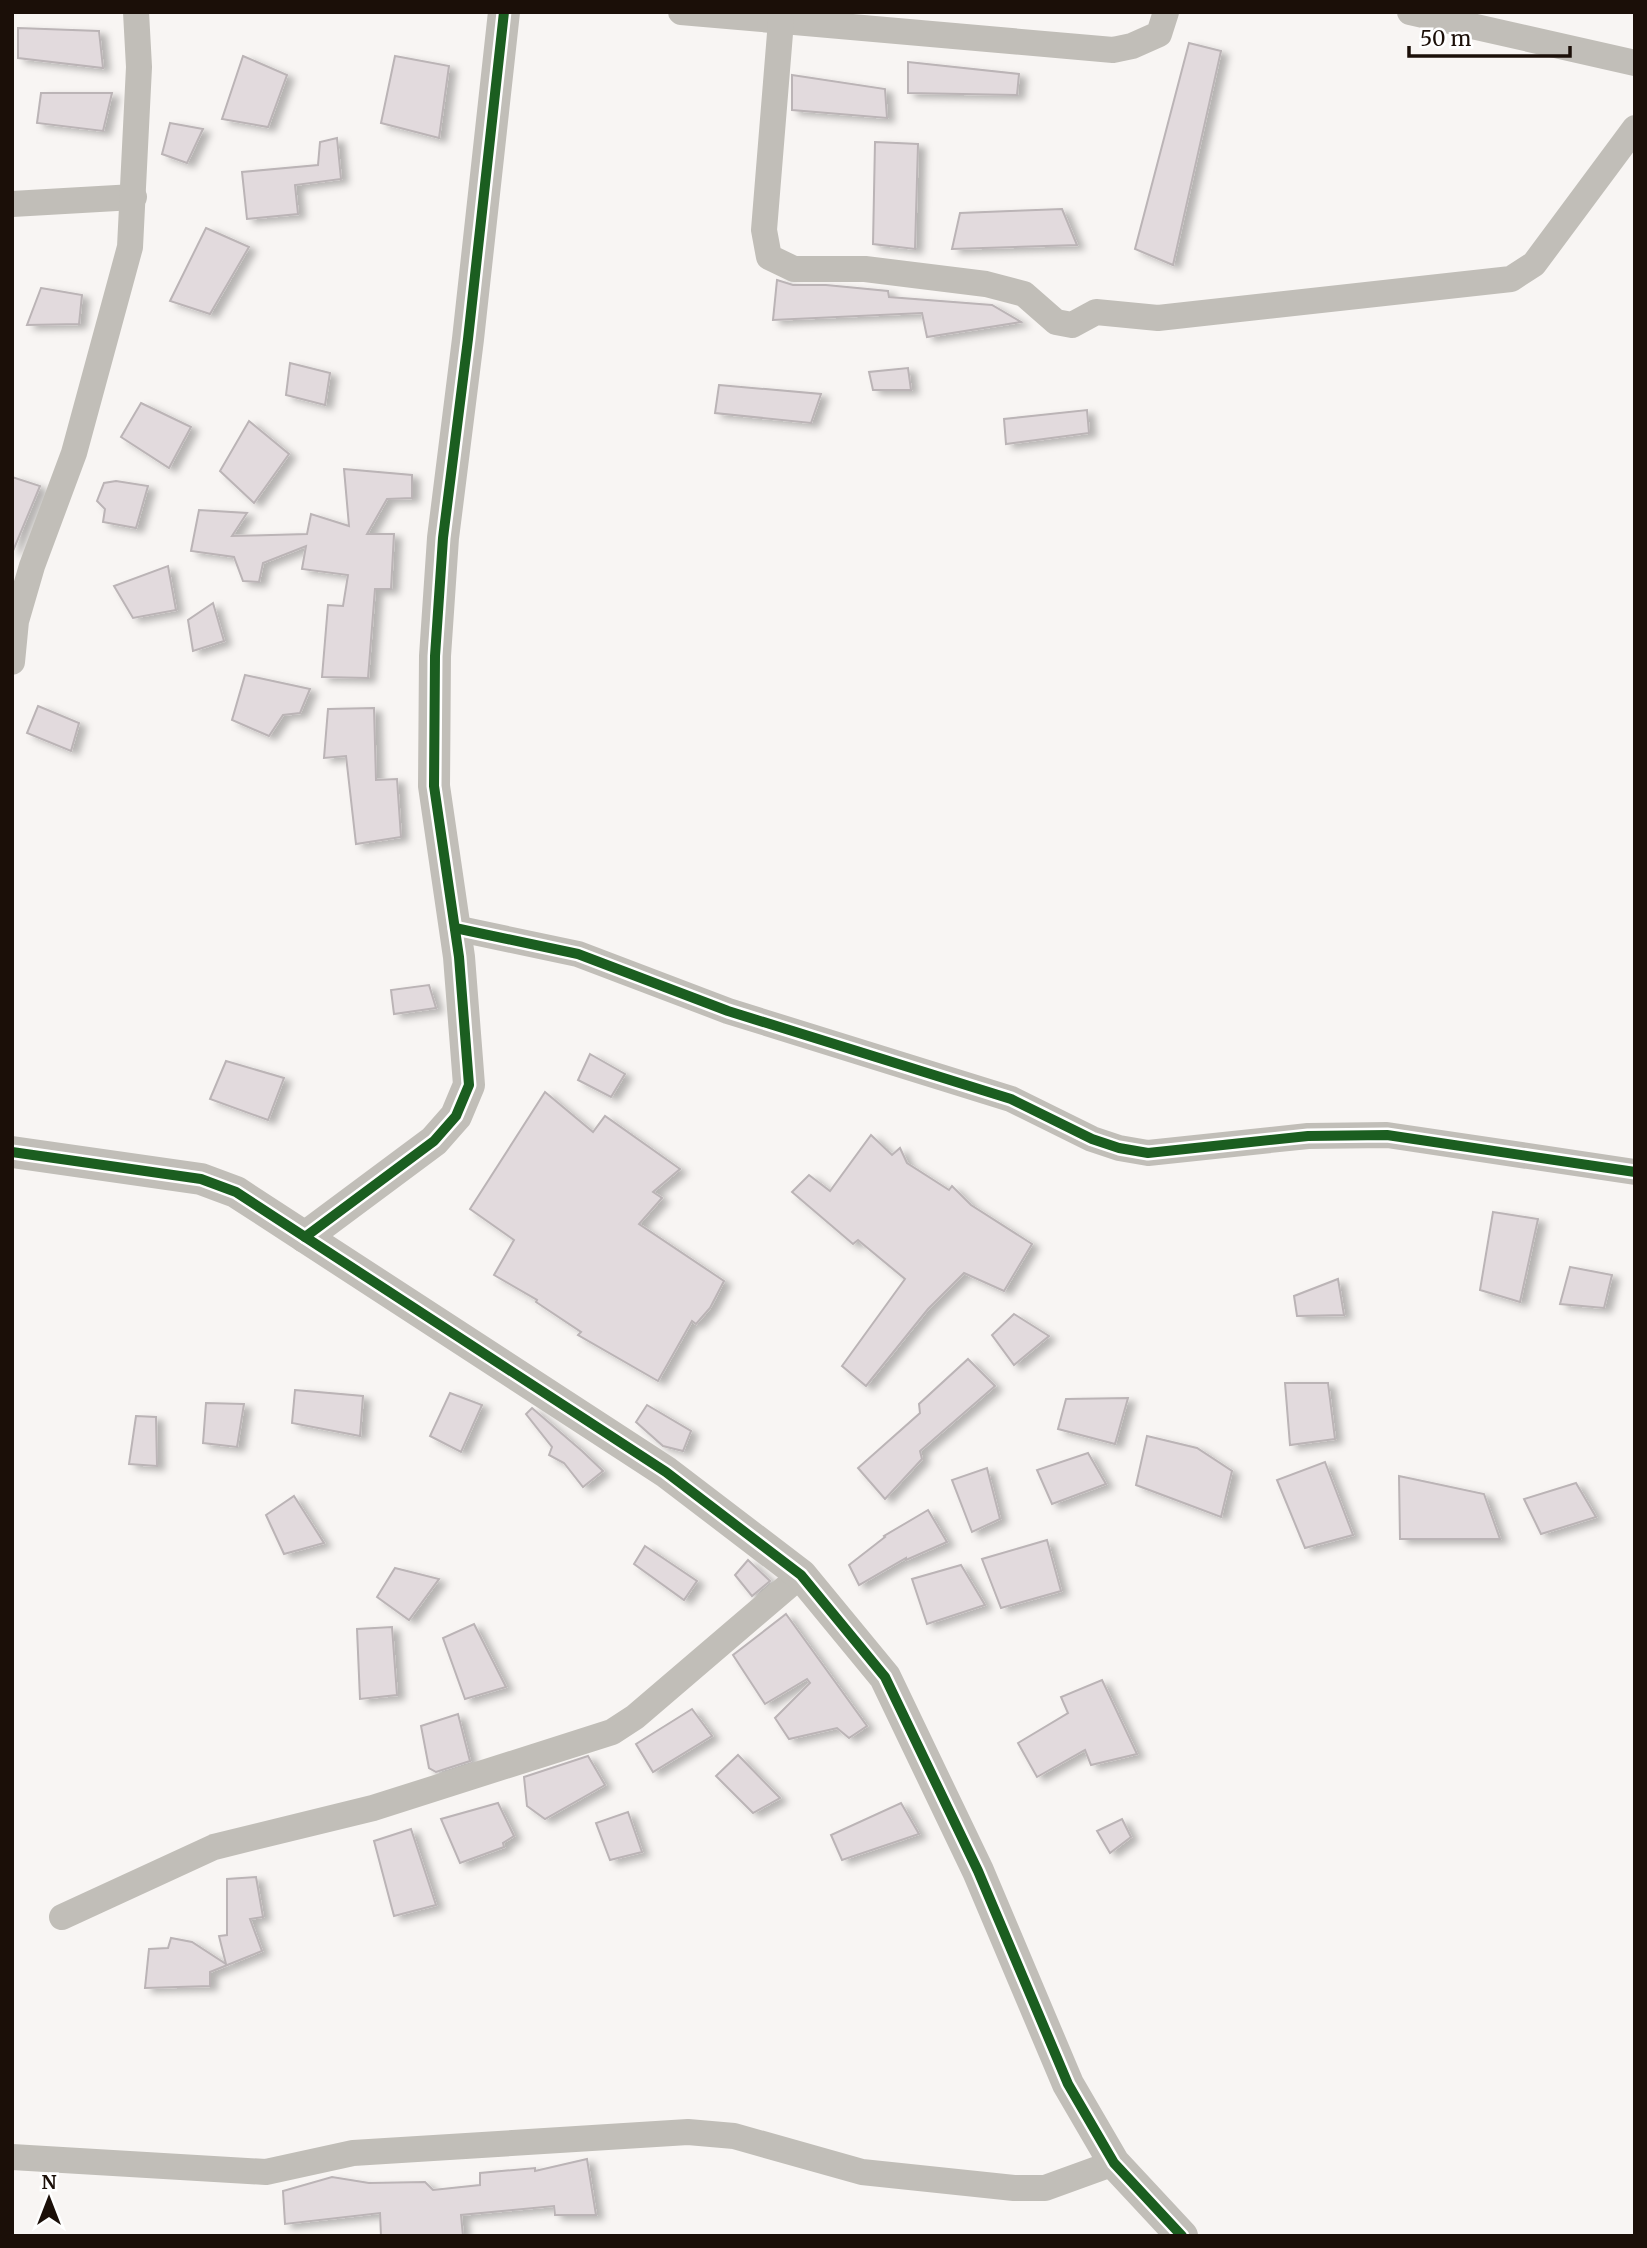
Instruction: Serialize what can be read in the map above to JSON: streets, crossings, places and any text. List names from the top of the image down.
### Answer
{
  "scale_bar": "50 m",
  "north": "top"
}
